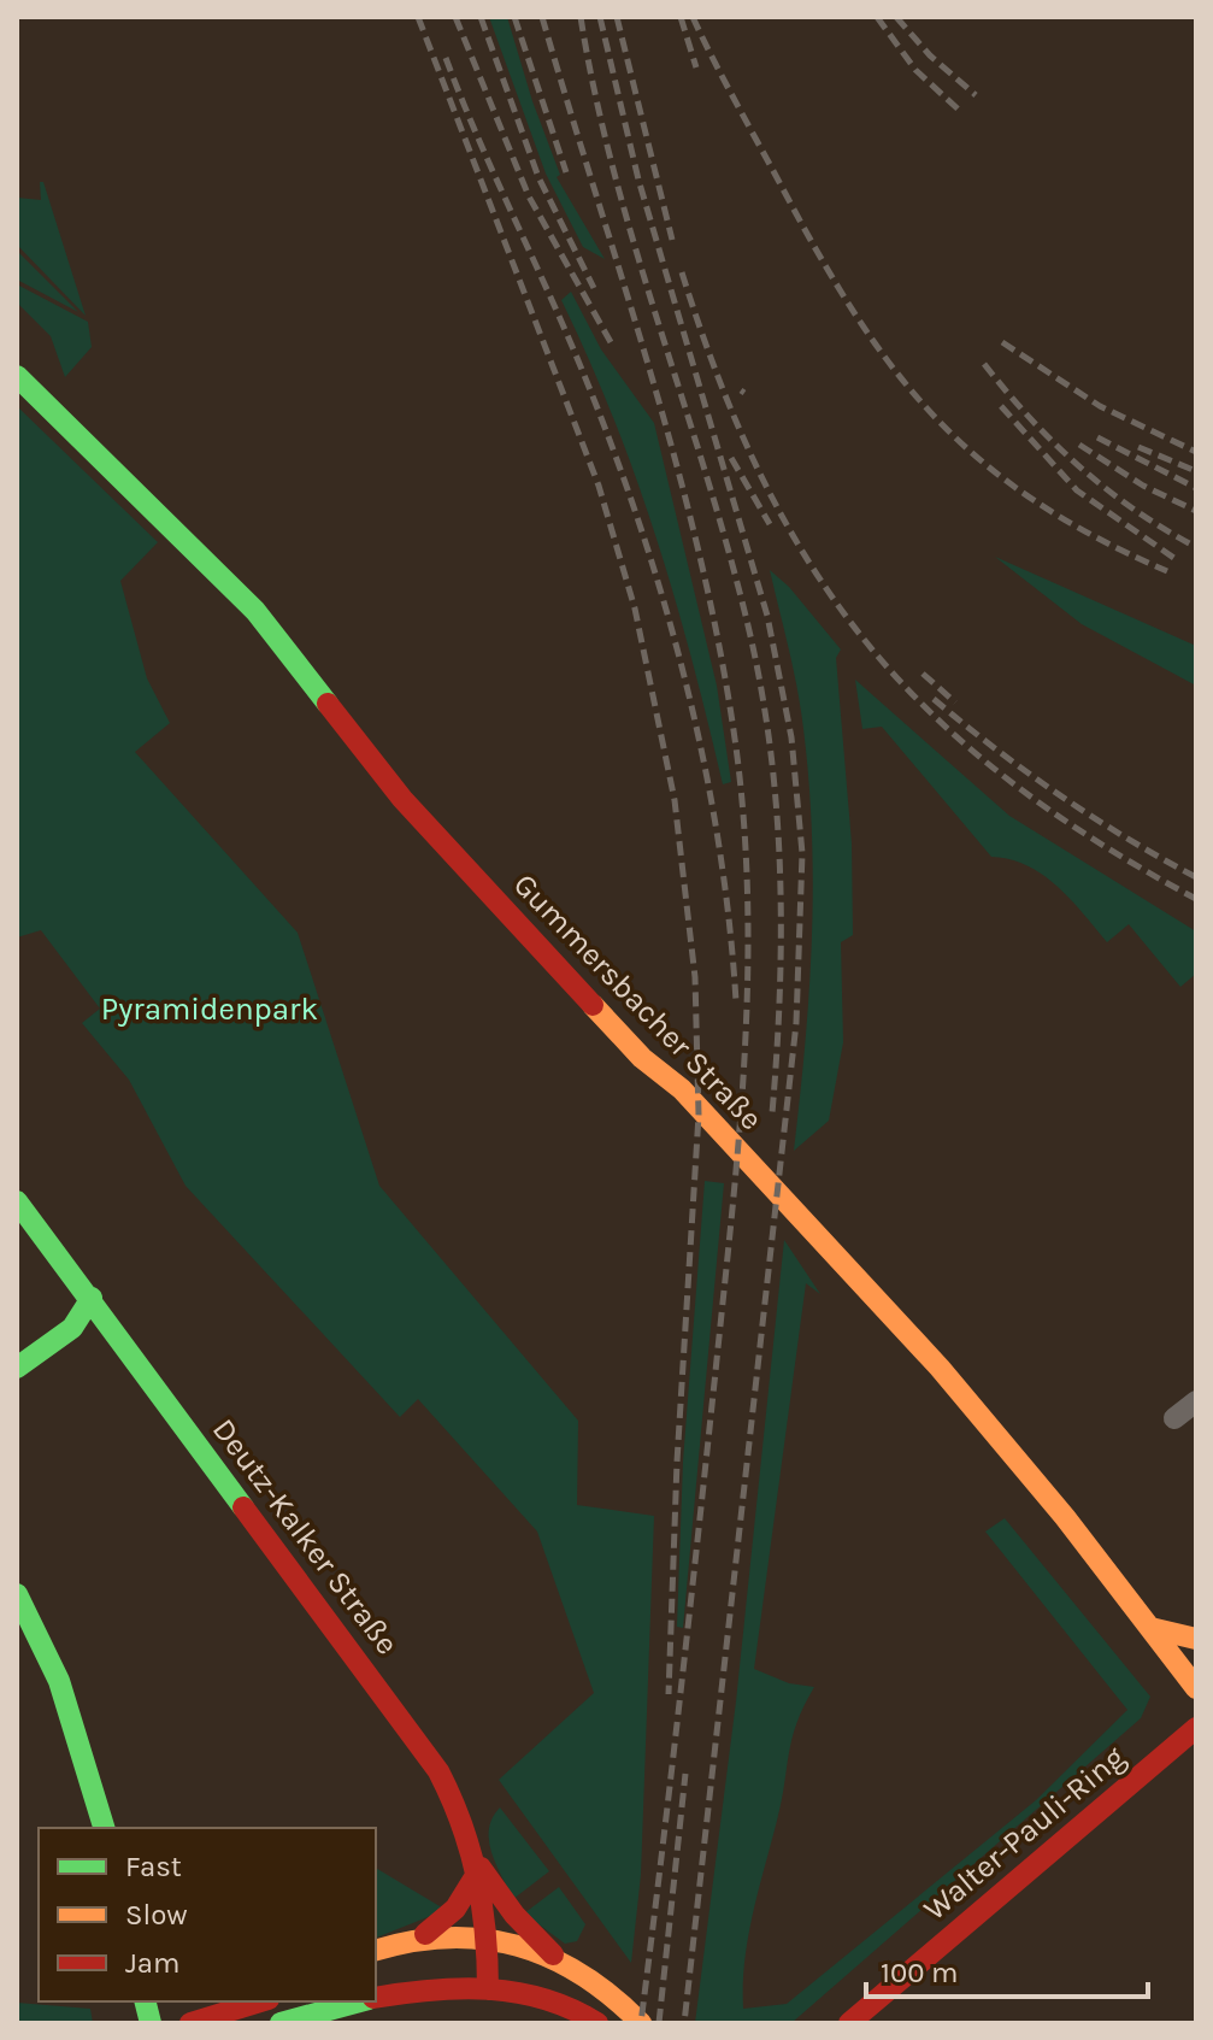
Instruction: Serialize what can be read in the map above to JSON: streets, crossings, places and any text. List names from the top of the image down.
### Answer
{
  "streets": {
    "main road": ["Gummersbacher Straße", "Deutz-Kalker Straße", "Walter-Pauli-Ring"]
  },
  "parks": ["Pyramidenpark"],
  "legend": ["Fast", "Slow", "Jam"],
  "scale_bar": "100 m"
}
